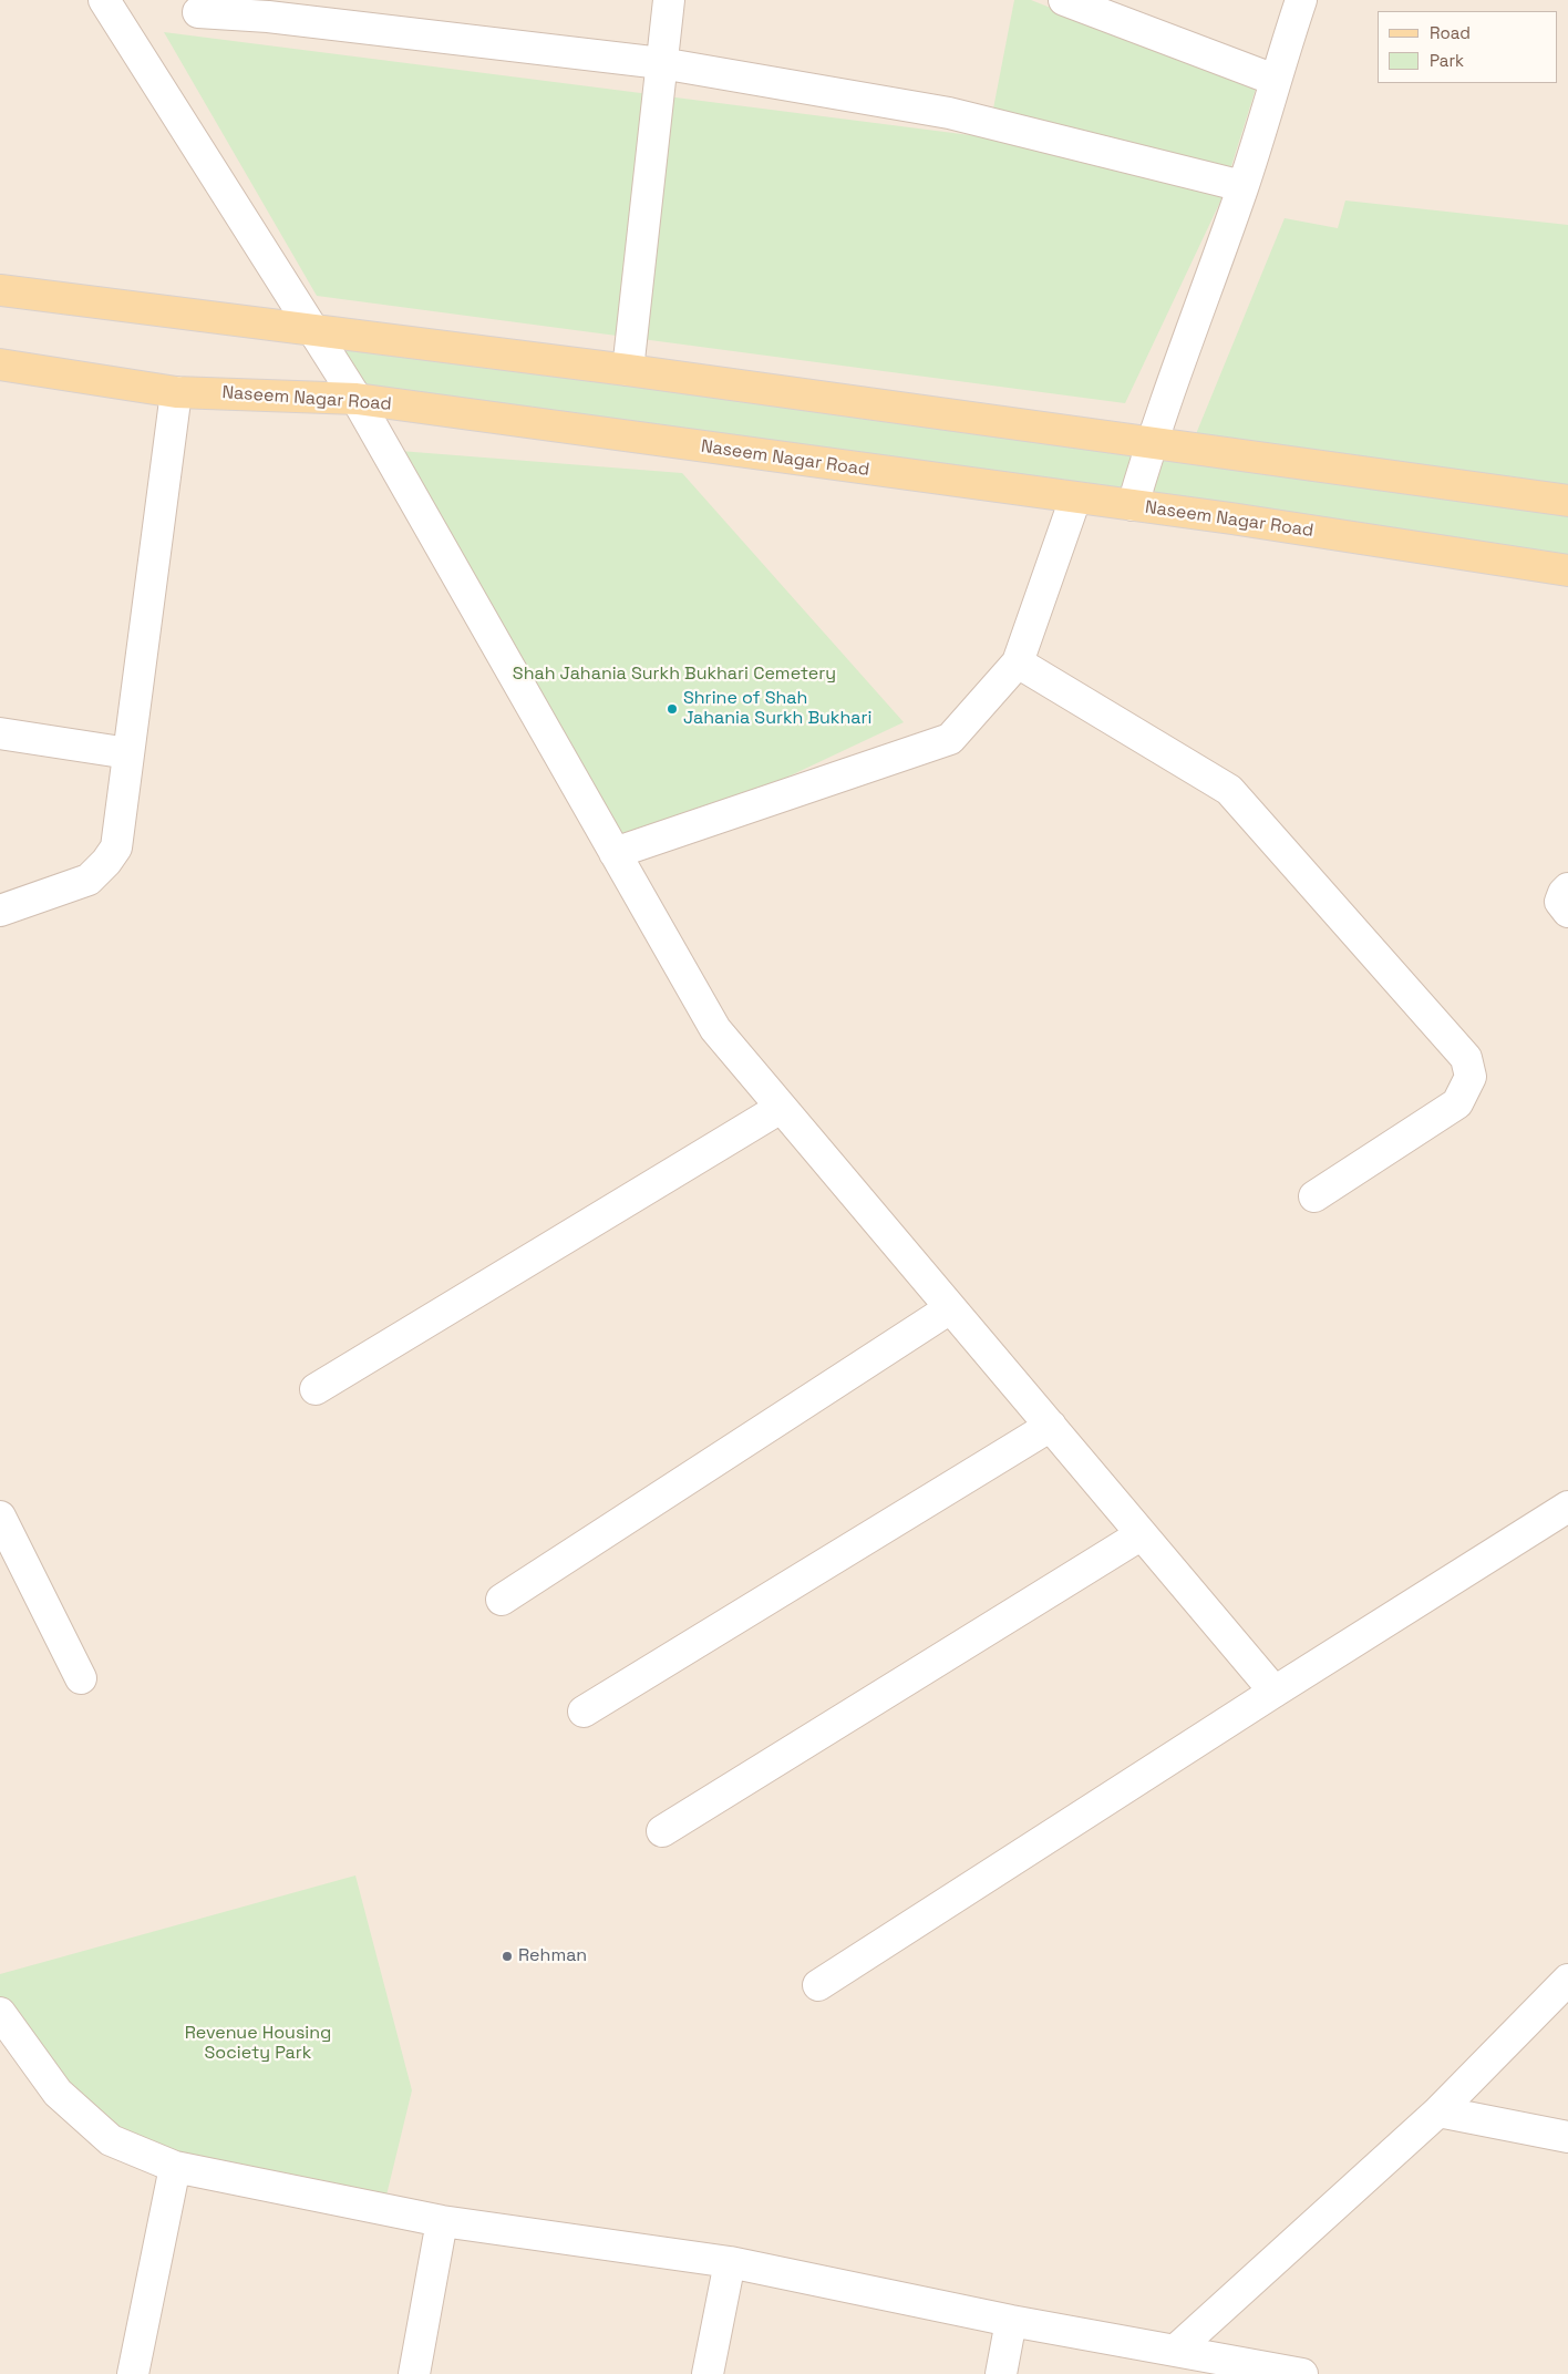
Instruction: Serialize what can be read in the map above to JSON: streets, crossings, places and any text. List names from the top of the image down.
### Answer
{
  "streets": {
    "main road": ["Naseem Nagar Road"]
  },
  "parks": ["Shah Jahania Surkh Bukhari Cemetery", "Revenue Housing Society Park"],
  "places": ["Shrine of Shah Jahania Surkh Bukhari", "Rehman"],
  "legend": ["Road", "Park"]
}
